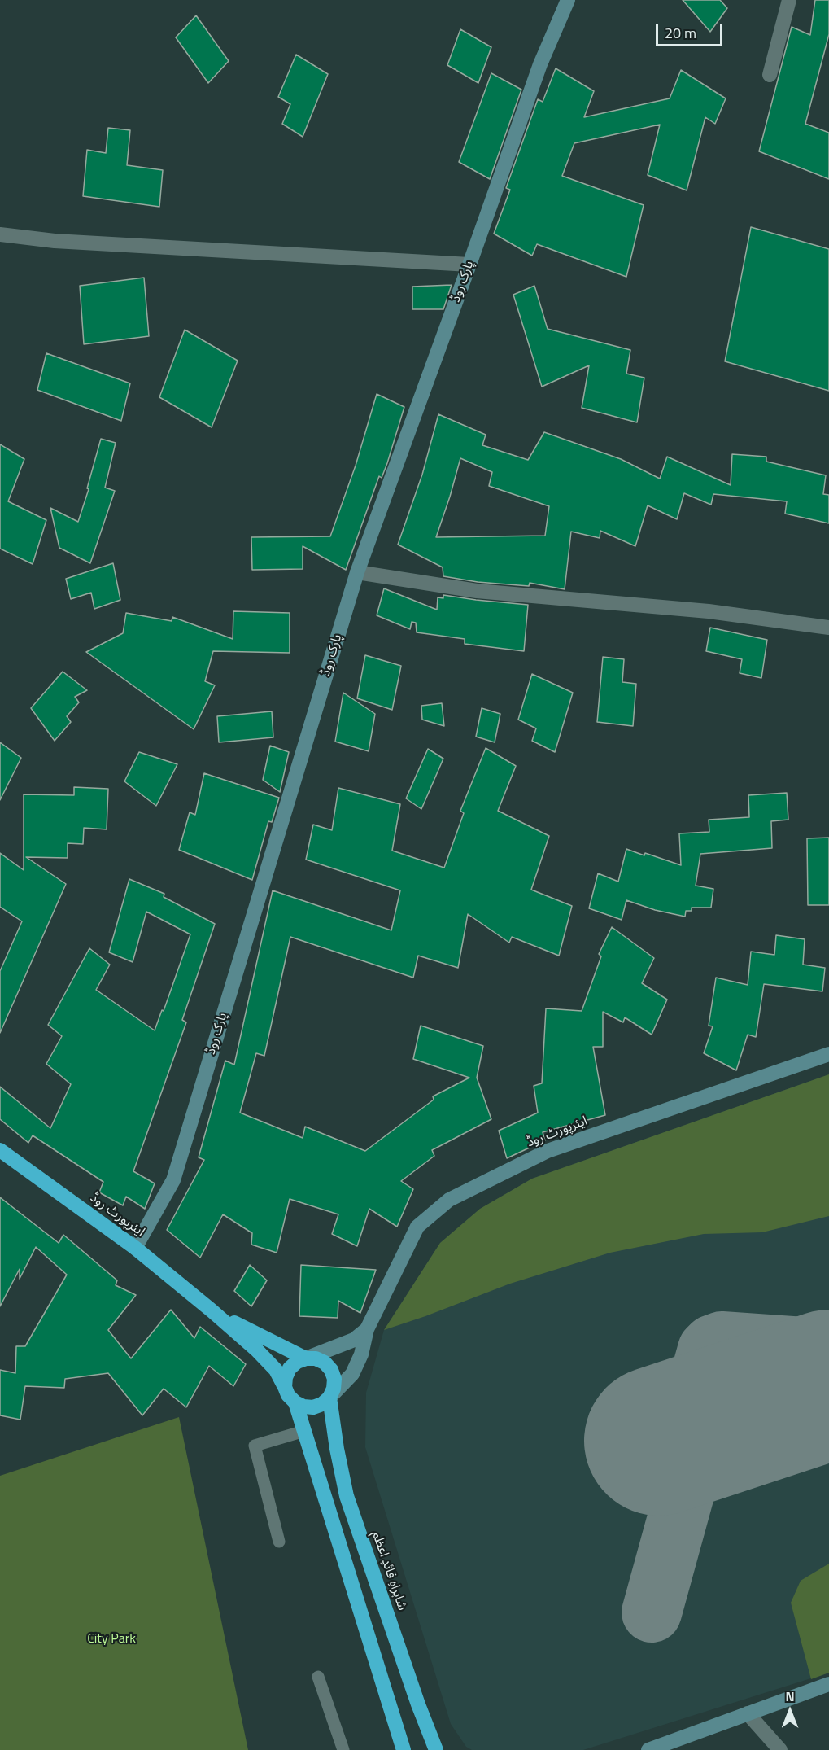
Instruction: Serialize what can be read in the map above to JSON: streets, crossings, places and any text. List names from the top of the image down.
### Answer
{
  "streets": {
    "highway": ["ایئرپورٹ روڈ", "شاہراہِ قائدِ اعظم"],
    "main road": ["پارک روڈ"]
  },
  "crossings": [
    ["پارک روڈ", "ایئرپورٹ روڈ"],
    ["ایئرپورٹ روڈ", "شاہراہِ قائدِ اعظم"]
  ],
  "parks": ["City Park"],
  "scale_bar": "20 m",
  "north": "top"
}
